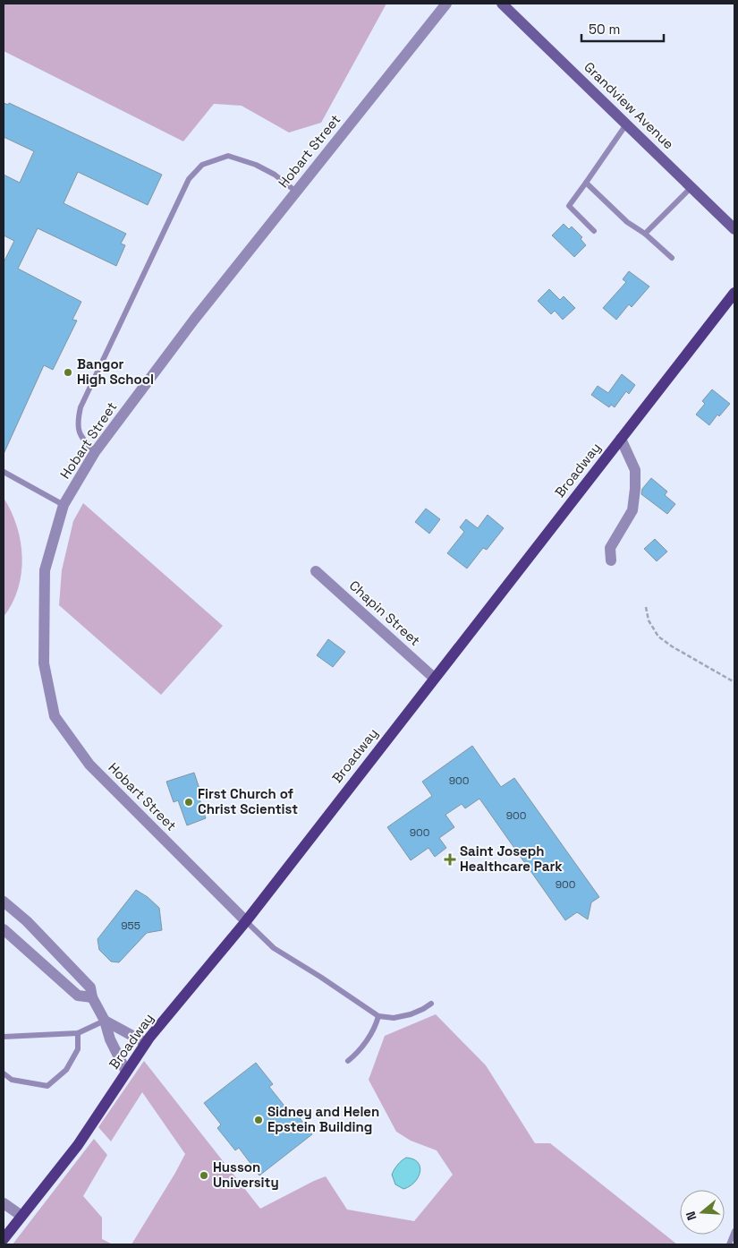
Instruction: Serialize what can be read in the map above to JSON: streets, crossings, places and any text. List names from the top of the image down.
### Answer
{
  "streets": {
    "main road": ["Broadway"],
    "street": ["Grandview Avenue", "Hobart Street", "Chapin Street"]
  },
  "crossings": [
    ["Hobart Street", "Broadway"],
    ["Broadway", "Chapin Street"]
  ],
  "places": {
    "other": [
      "Bangor High School",
      "First Church of Christ Scientist",
      "Sidney and Helen Epstein Building",
      "Husson University"
    ],
    "health": ["Saint Joseph Healthcare Park"]
  },
  "house_numbers": [
    "900",
    "900",
    "900",
    "900",
    "955"
  ],
  "scale_bar": "50 m",
  "north": "left"
}
